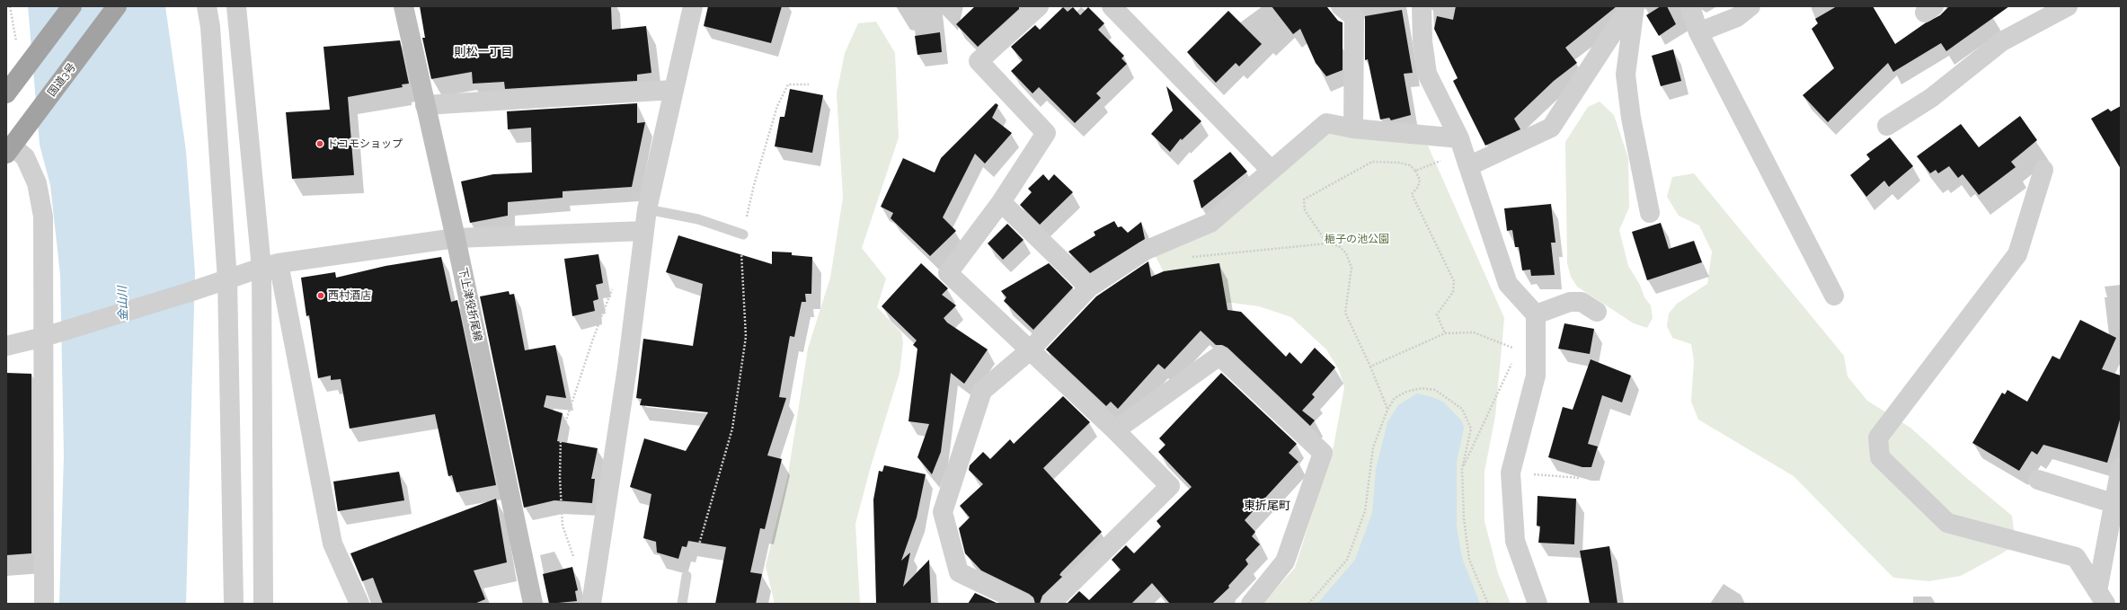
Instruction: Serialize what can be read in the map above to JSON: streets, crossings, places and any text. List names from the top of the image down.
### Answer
{
  "streets": {
    "highway": ["国道3号"],
    "main road": ["下上津役折尾線"]
  },
  "districts": ["則松一丁目", "東折尾町"],
  "water": ["金山川"],
  "parks": ["梔子の池公園"],
  "places": ["ドコモショップ", "西村酒店"]
}
